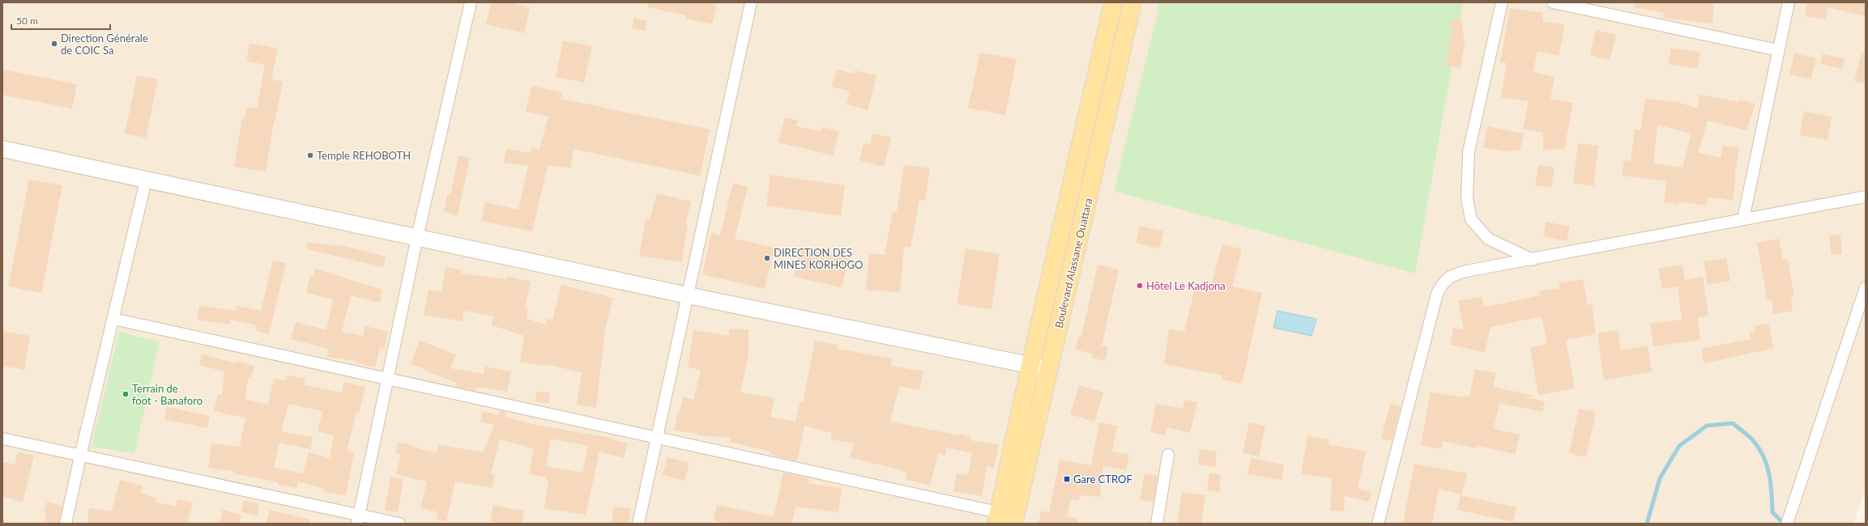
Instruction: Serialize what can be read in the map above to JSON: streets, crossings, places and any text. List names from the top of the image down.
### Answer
{
  "streets": {
    "main road": ["Boulevard Alassane Ouattara"]
  },
  "places": {
    "other": [
      "Direction Générale de COIC Sa",
      "Temple REHOBOTH",
      "DIRECTION DES MINES KORHOGO",
      "Hôtel Le Kadjona",
      "Terrain de foot - Banaforo"
    ],
    "transit": ["Gare CTROF"]
  },
  "scale_bar": "50 m"
}
